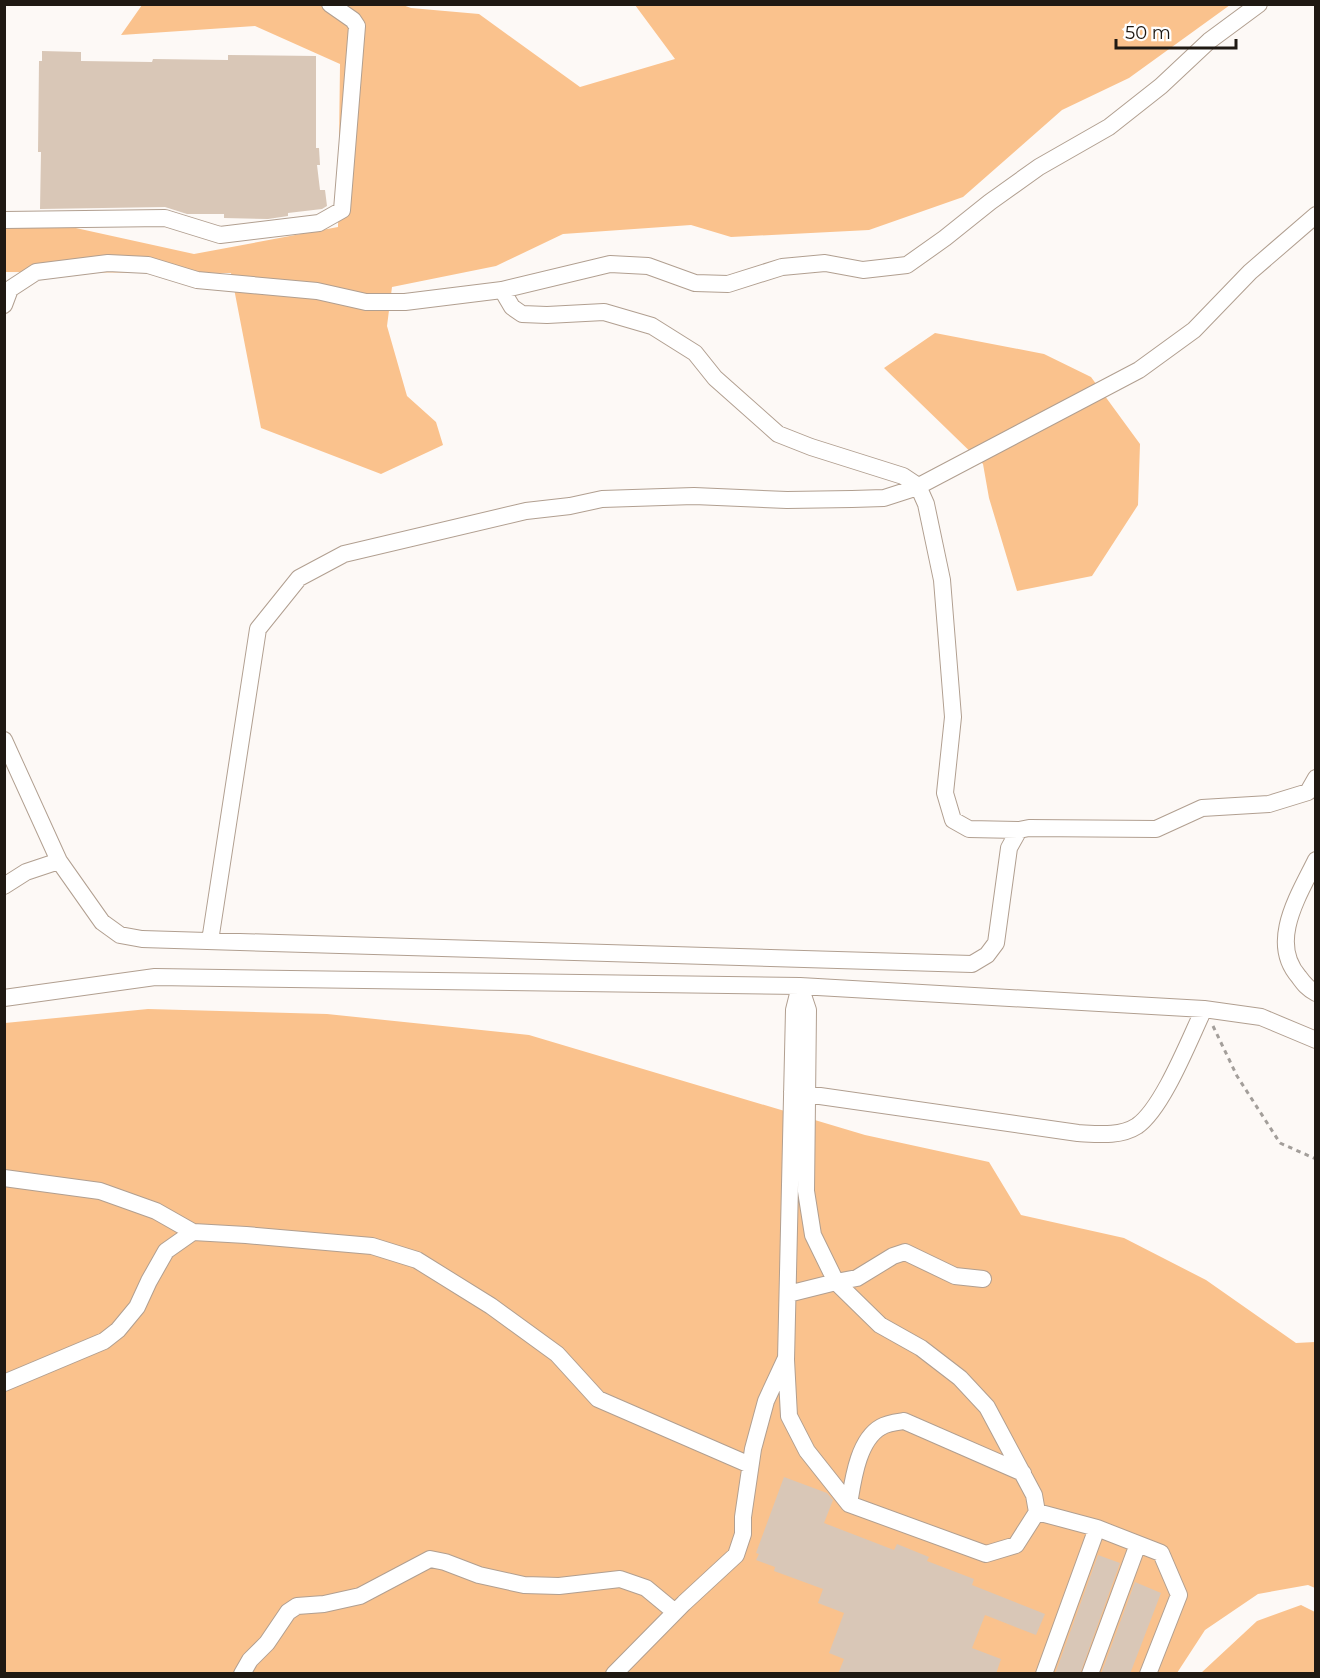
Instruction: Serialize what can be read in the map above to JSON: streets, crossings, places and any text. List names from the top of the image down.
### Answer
{
  "scale_bar": "50 m"
}
